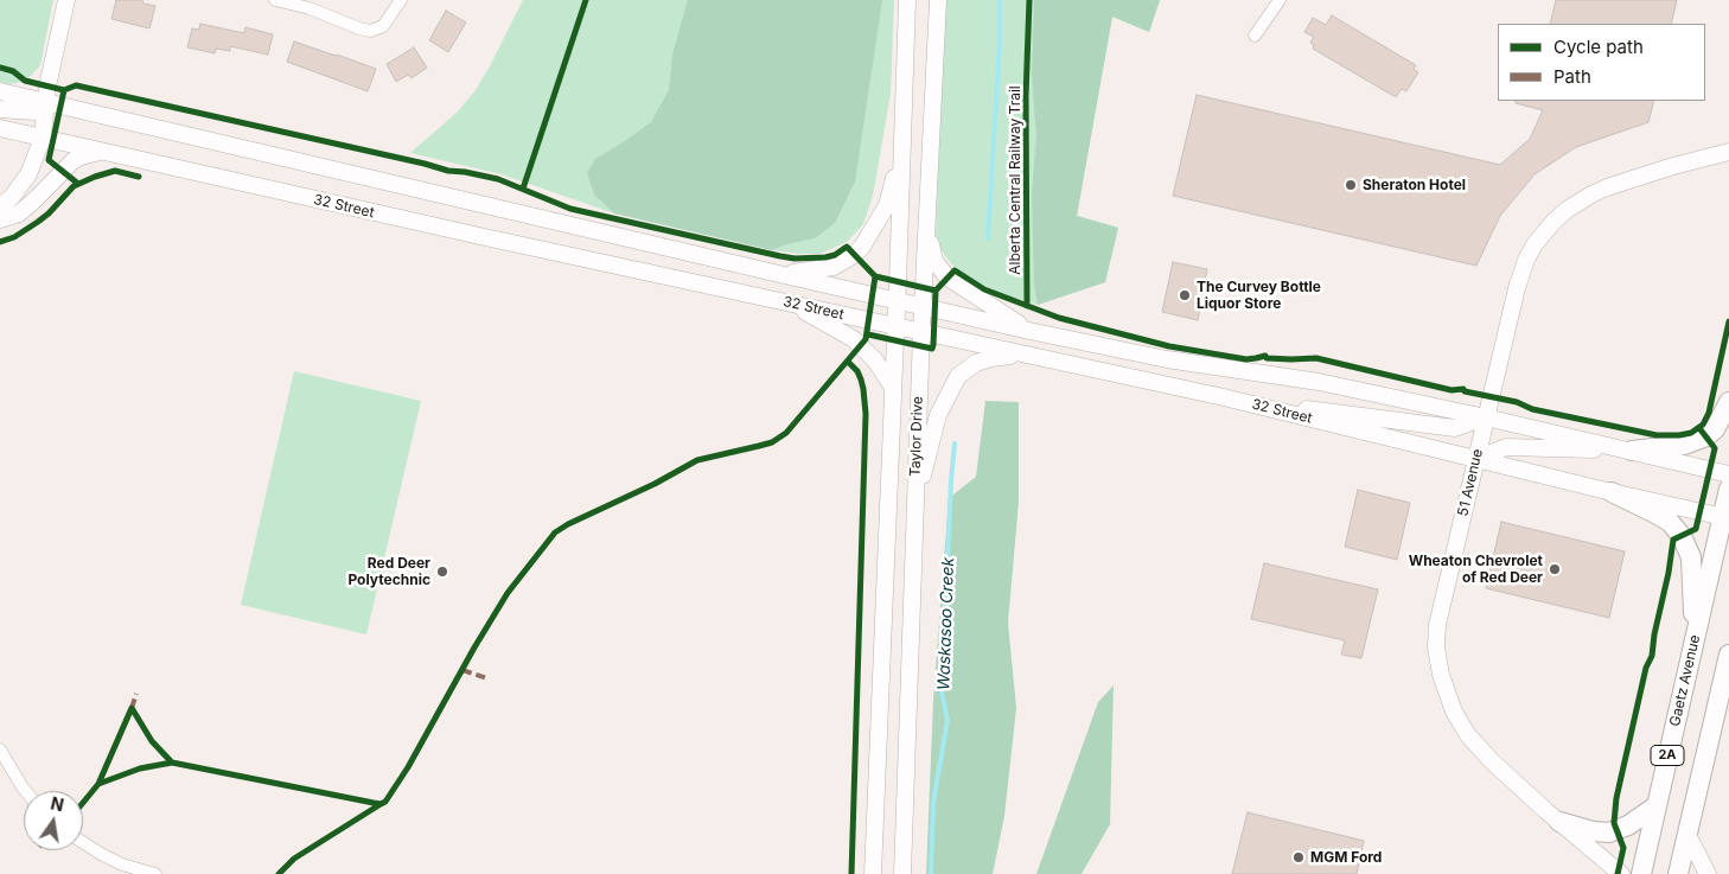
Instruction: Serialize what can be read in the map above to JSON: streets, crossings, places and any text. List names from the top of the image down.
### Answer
{
  "streets": {
    "main road": [
      "32 Street",
      "Taylor Drive",
      "51 Avenue",
      "Gaetz Avenue",
      "2A"
    ],
    "cycle path": ["Alberta Central Railway Trail"]
  },
  "crossings": [
    ["32 Street", "Taylor Drive"],
    ["32 Street", "51 Avenue"],
    ["32 Street", "Gaetz Avenue"]
  ],
  "water": ["Waskasoo Creek"],
  "places": [
    "Sheraton Hotel",
    "The Curvey Bottle Liquor Store",
    "Wheaton Chevrolet of Red Deer",
    "Red Deer Polytechnic",
    "MGM Ford"
  ],
  "legend": ["Cycle path", "Path"],
  "north": "top"
}
